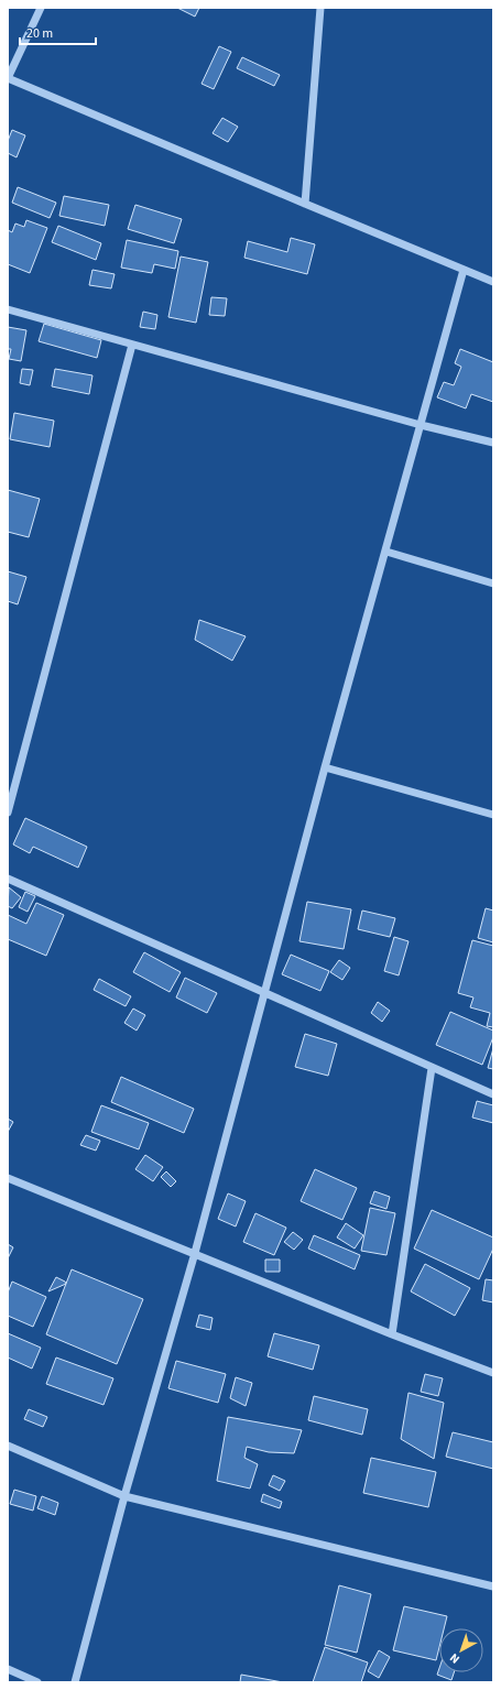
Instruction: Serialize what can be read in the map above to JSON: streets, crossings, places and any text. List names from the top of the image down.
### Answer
{
  "scale_bar": "20 m",
  "north": "bottom left"
}
